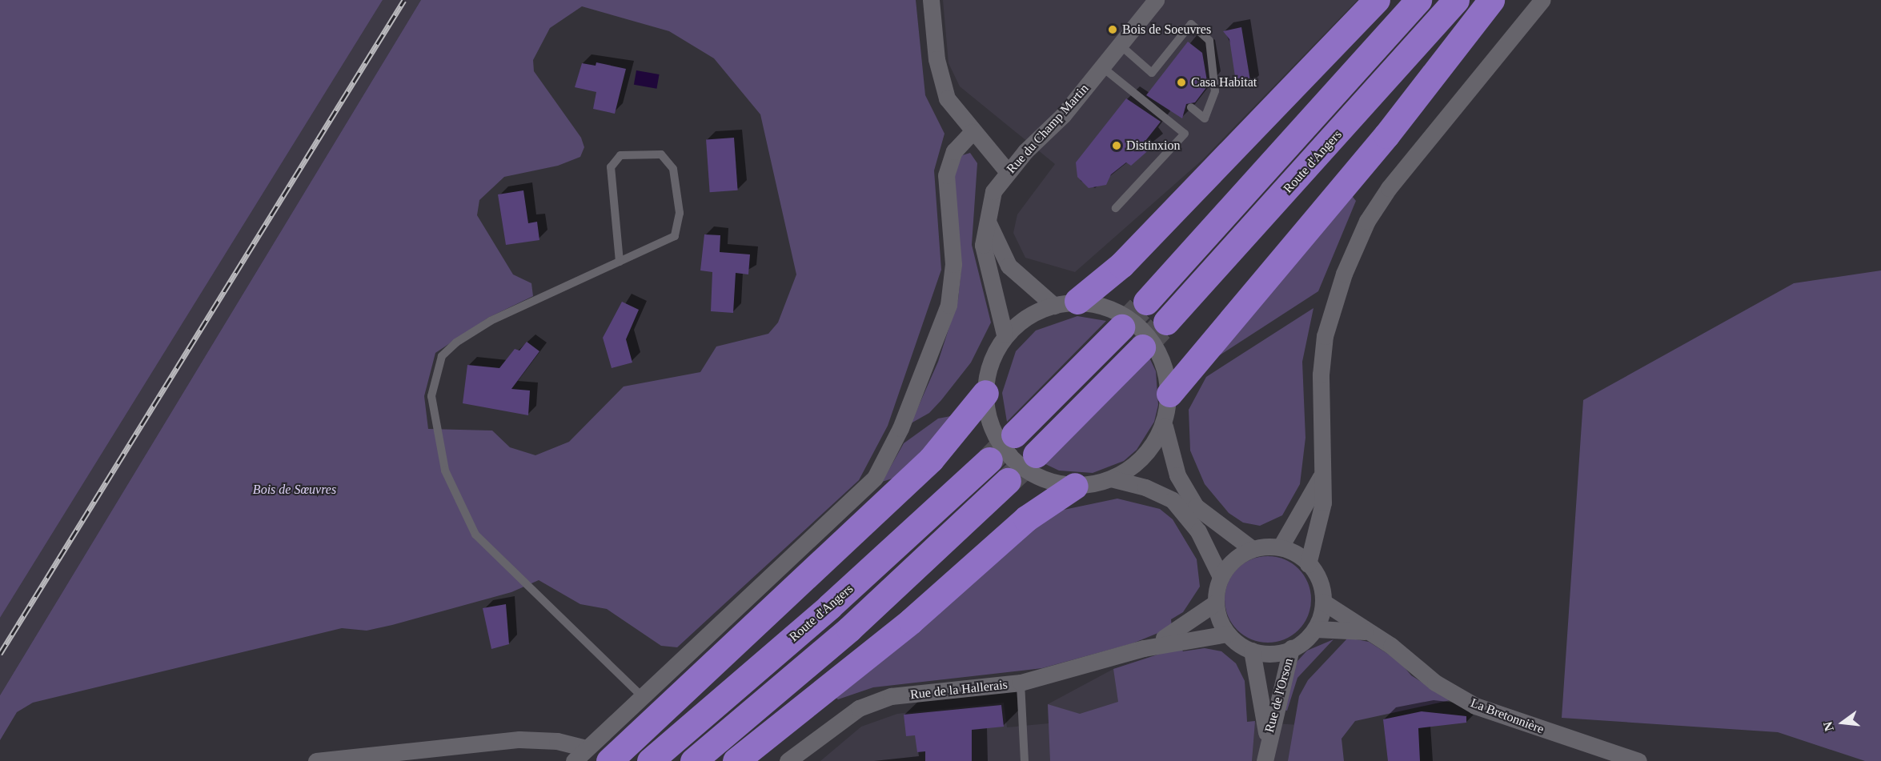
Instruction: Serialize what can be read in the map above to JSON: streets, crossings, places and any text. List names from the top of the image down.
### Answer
{
  "streets": {
    "highway": ["Route d'Angers"],
    "street": [
      "Rue du Champ Martin",
      "Rue de la Hallerais",
      "Rue de l'Orson",
      "La Bretonnière"
    ]
  },
  "crossings": [
    ["Rue de la Hallerais", "Rue de l'Orson"],
    ["Rue de la Hallerais", "La Bretonnière"],
    ["Rue de l'Orson", "La Bretonnière"]
  ],
  "parks": ["Bois de Sœuvres"],
  "places": ["Bois de Soeuvres", "Casa Habitat", "Distinxion"],
  "north": "left"
}
